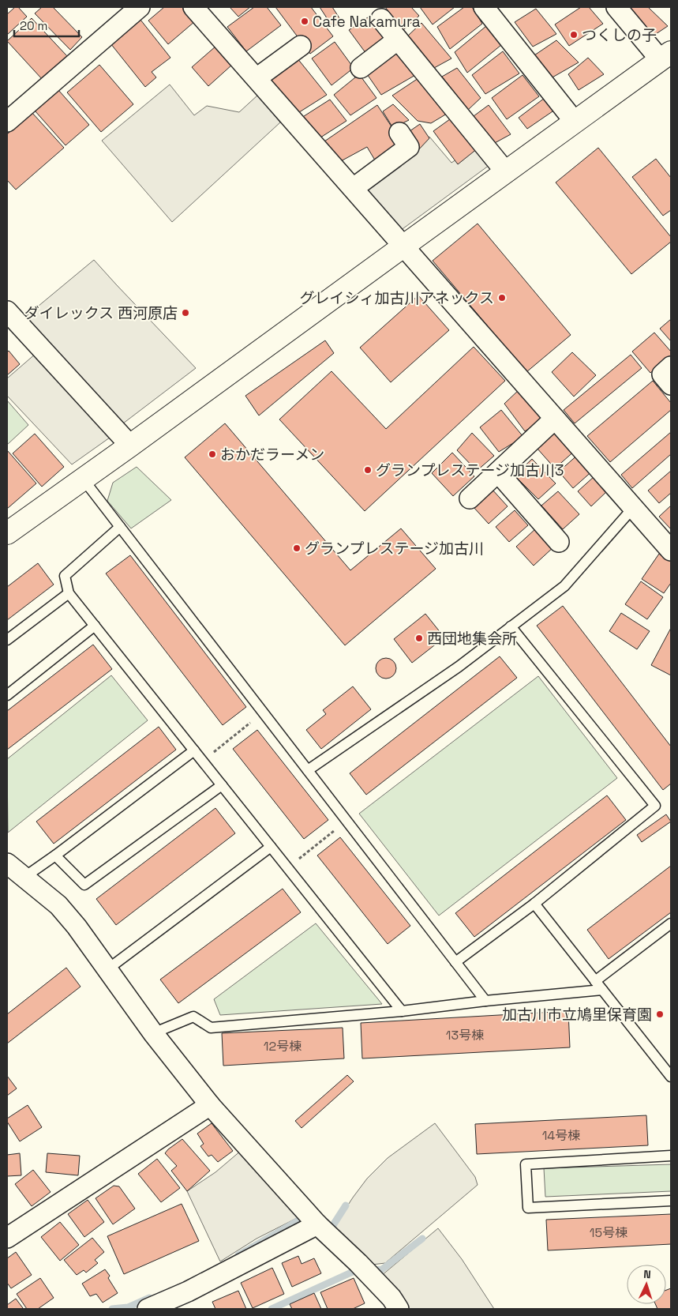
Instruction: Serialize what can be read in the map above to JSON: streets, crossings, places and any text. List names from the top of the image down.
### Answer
{
  "places": [
    "Cafe Nakamura",
    "つくしの子",
    "グレイシィ加古川アネックス",
    "ダイレックス 西河原店",
    "おかだラーメン",
    "グランプレステージ加古川3",
    "グランプレステージ加古川",
    "西団地集会所",
    "加古川市立鳩里保育園"
  ],
  "house_numbers": [
    "13号棟",
    "12号棟",
    "14号棟",
    "15号棟"
  ],
  "scale_bar": "20 m",
  "north": "top"
}
